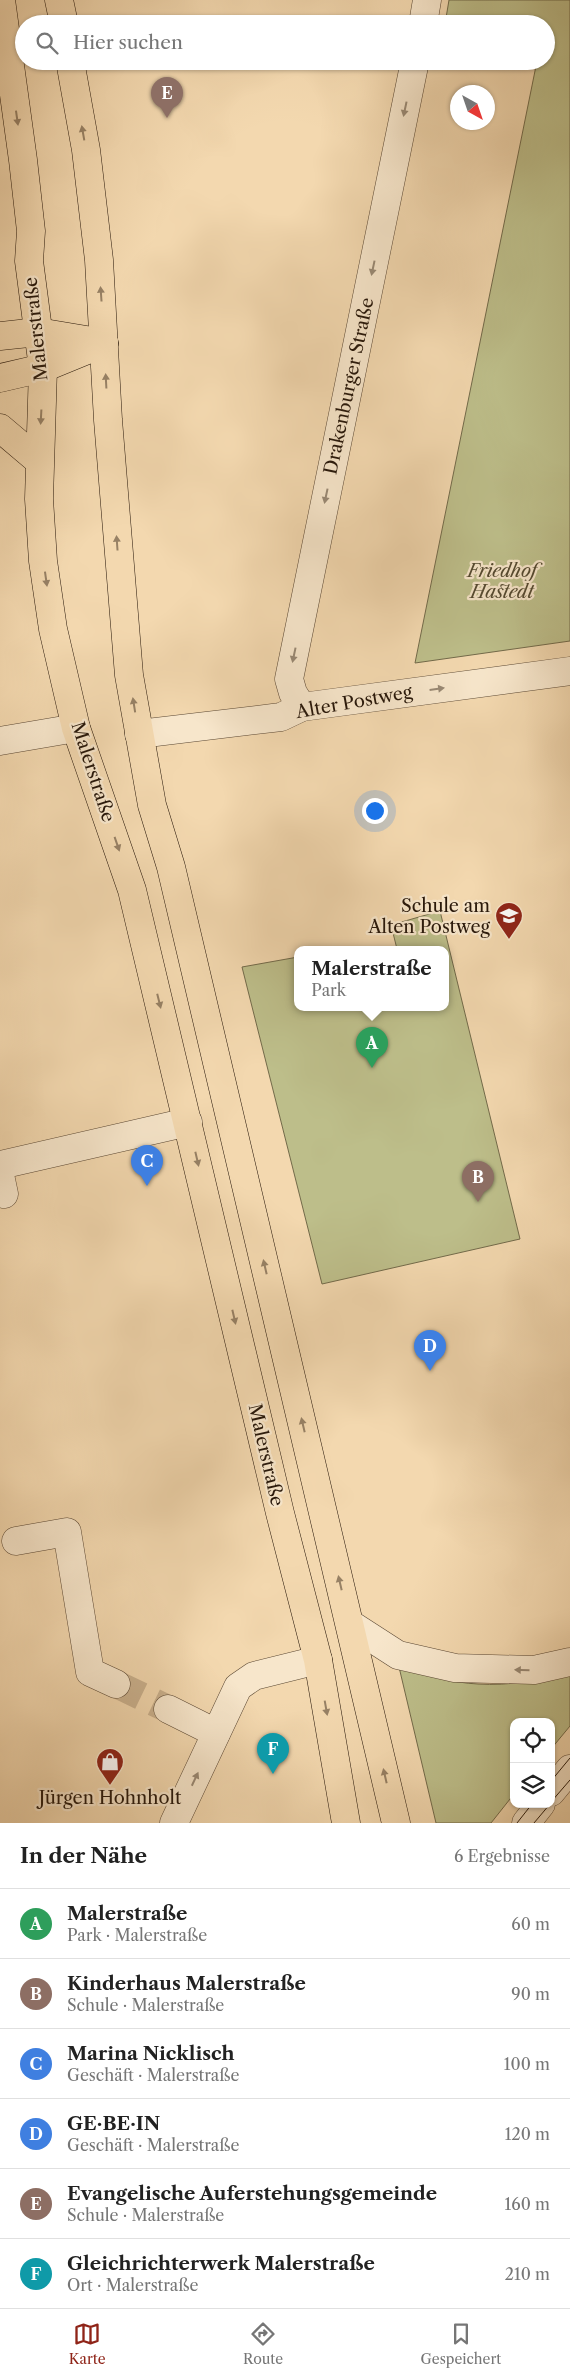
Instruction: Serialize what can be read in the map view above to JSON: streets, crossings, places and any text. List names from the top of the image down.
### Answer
{
  "streets": {
    "main road": ["Malerstraße"],
    "street": ["Drakenburger Straße", "Alter Postweg"]
  },
  "crossings": [
    ["Drakenburger Straße", "Alter Postweg"]
  ],
  "one_way": ["Drakenburger Straße", "Alter Postweg"],
  "parks": ["Friedhof Hastedt"],
  "places": {
    "school or university": ["Schule am Alten Postweg"],
    "shop": ["Jürgen Hohnholt"]
  },
  "north": "bottom right",
  "page": {
    "search": "Hier suchen",
    "pins": [
      "E",
      "A",
      "C",
      "B",
      "D",
      "F"
    ],
    "popup": ["Malerstraße", "Park"],
    "heading": ["In der Nähe", "6 Ergebnisse"],
    "list": [
      {
        "mark": "A",
        "name": "Malerstraße",
        "note": "Park · Malerstraße",
        "value": "60 m"
      },
      {
        "mark": "B",
        "name": "Kinderhaus Malerstraße",
        "note": "Schule · Malerstraße",
        "value": "90 m"
      },
      {
        "mark": "C",
        "name": "Marina Nicklisch",
        "note": "Geschäft · Malerstraße",
        "value": "100 m"
      },
      {
        "mark": "D",
        "name": "GE·BE·IN",
        "note": "Geschäft · Malerstraße",
        "value": "120 m"
      },
      {
        "mark": "E",
        "name": "Evangelische Auferstehungsgemeinde",
        "note": "Schule · Malerstraße",
        "value": "160 m"
      },
      {
        "mark": "F",
        "name": "Gleichrichterwerk Malerstraße",
        "note": "Ort · Malerstraße",
        "value": "210 m"
      }
    ],
    "nav": ["Karte", "Route", "Gespeichert"]
  }
}
